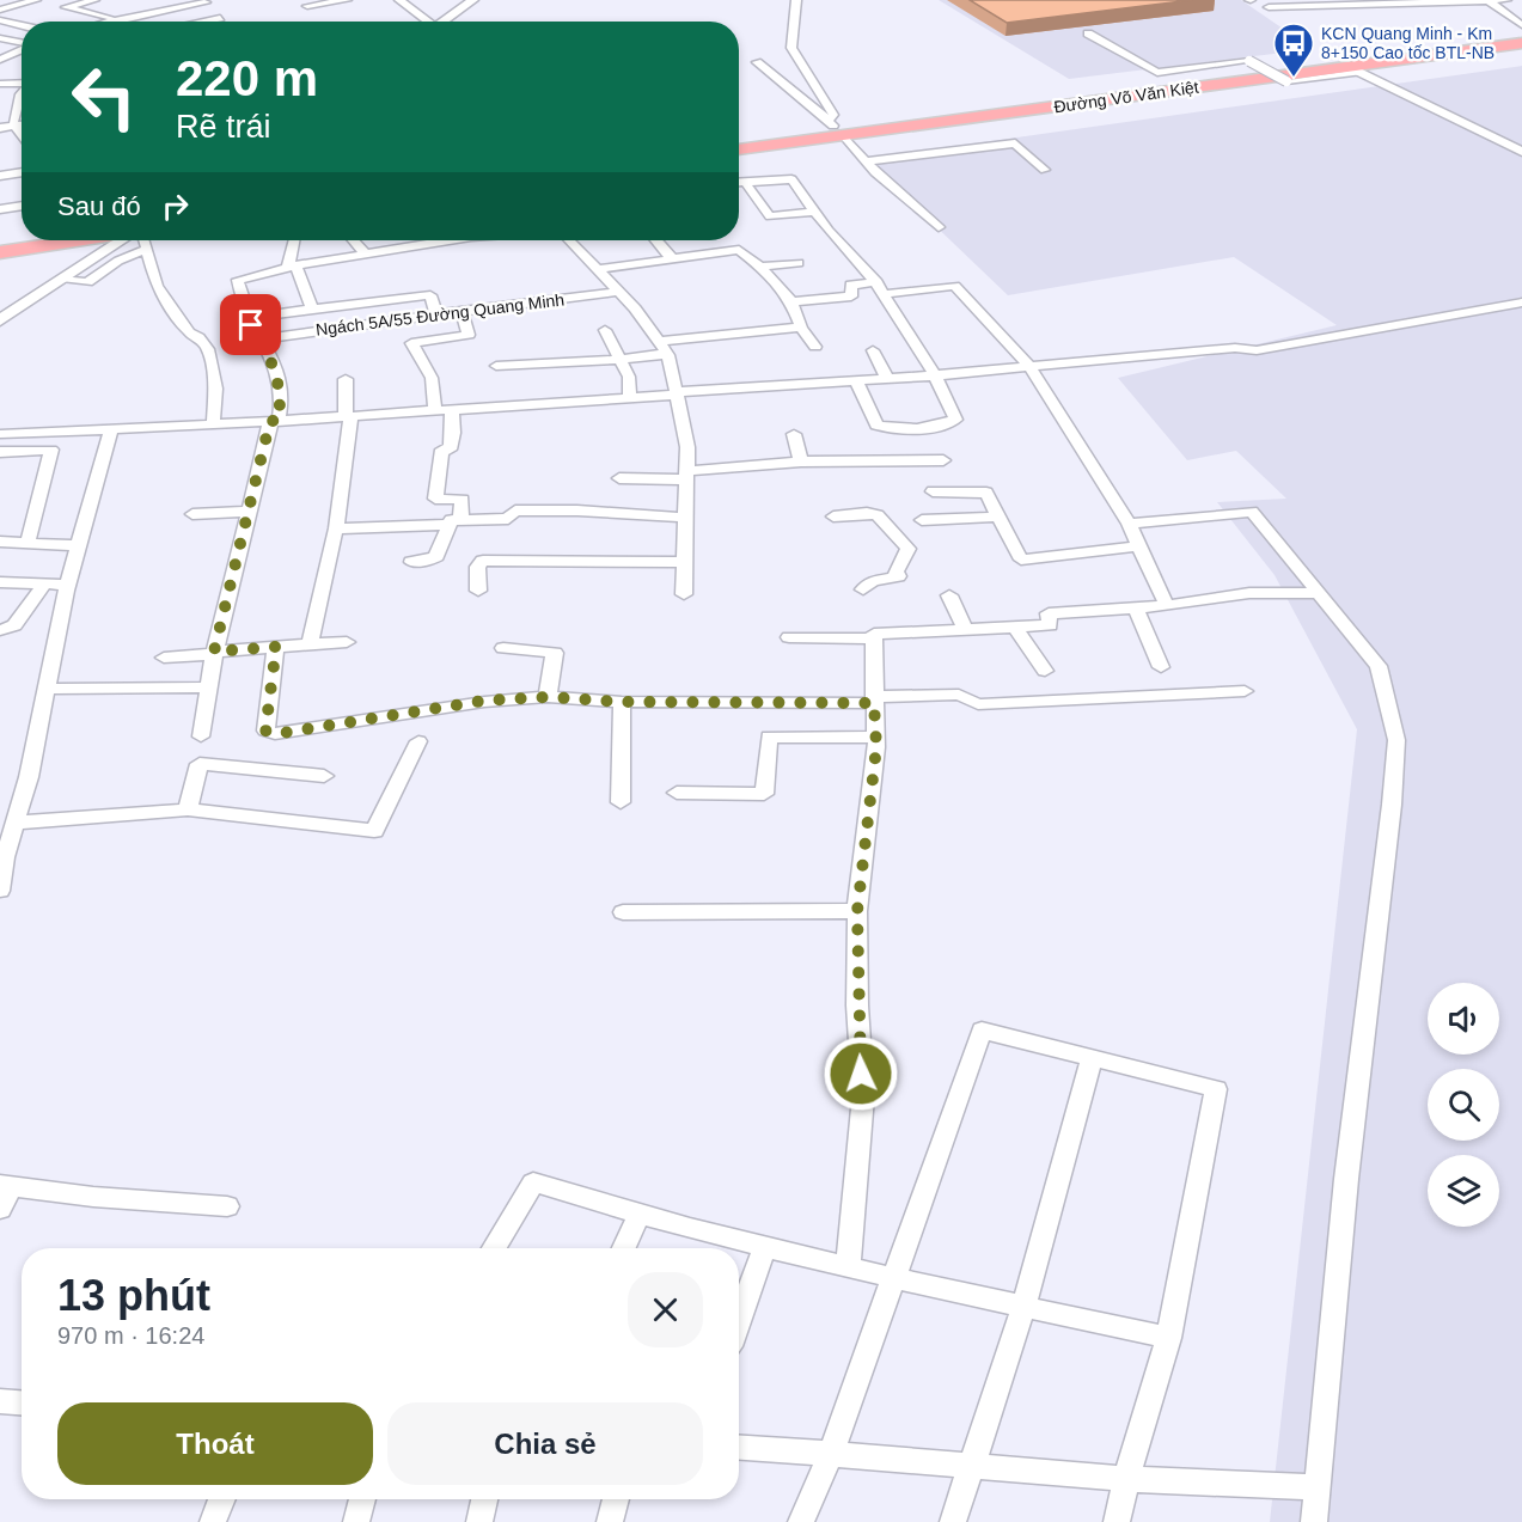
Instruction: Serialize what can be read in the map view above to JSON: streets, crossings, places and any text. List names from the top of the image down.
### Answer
{
  "streets": {
    "highway": ["Đường Võ Văn Kiệt"],
    "street": ["Ngách 5A/55 Đường Quang Minh"]
  },
  "places": {
    "bus stop": ["KCN Quang Minh - Km 8+150 Cao tốc BTL-NB"]
  },
  "page": {
    "turn": ["220 m", "Rẽ trái"],
    "then": "Sau đó",
    "heading": ["13 phút", "970 m · 16:24"],
    "buttons": ["Thoát", "Chia sẻ"]
  }
}
